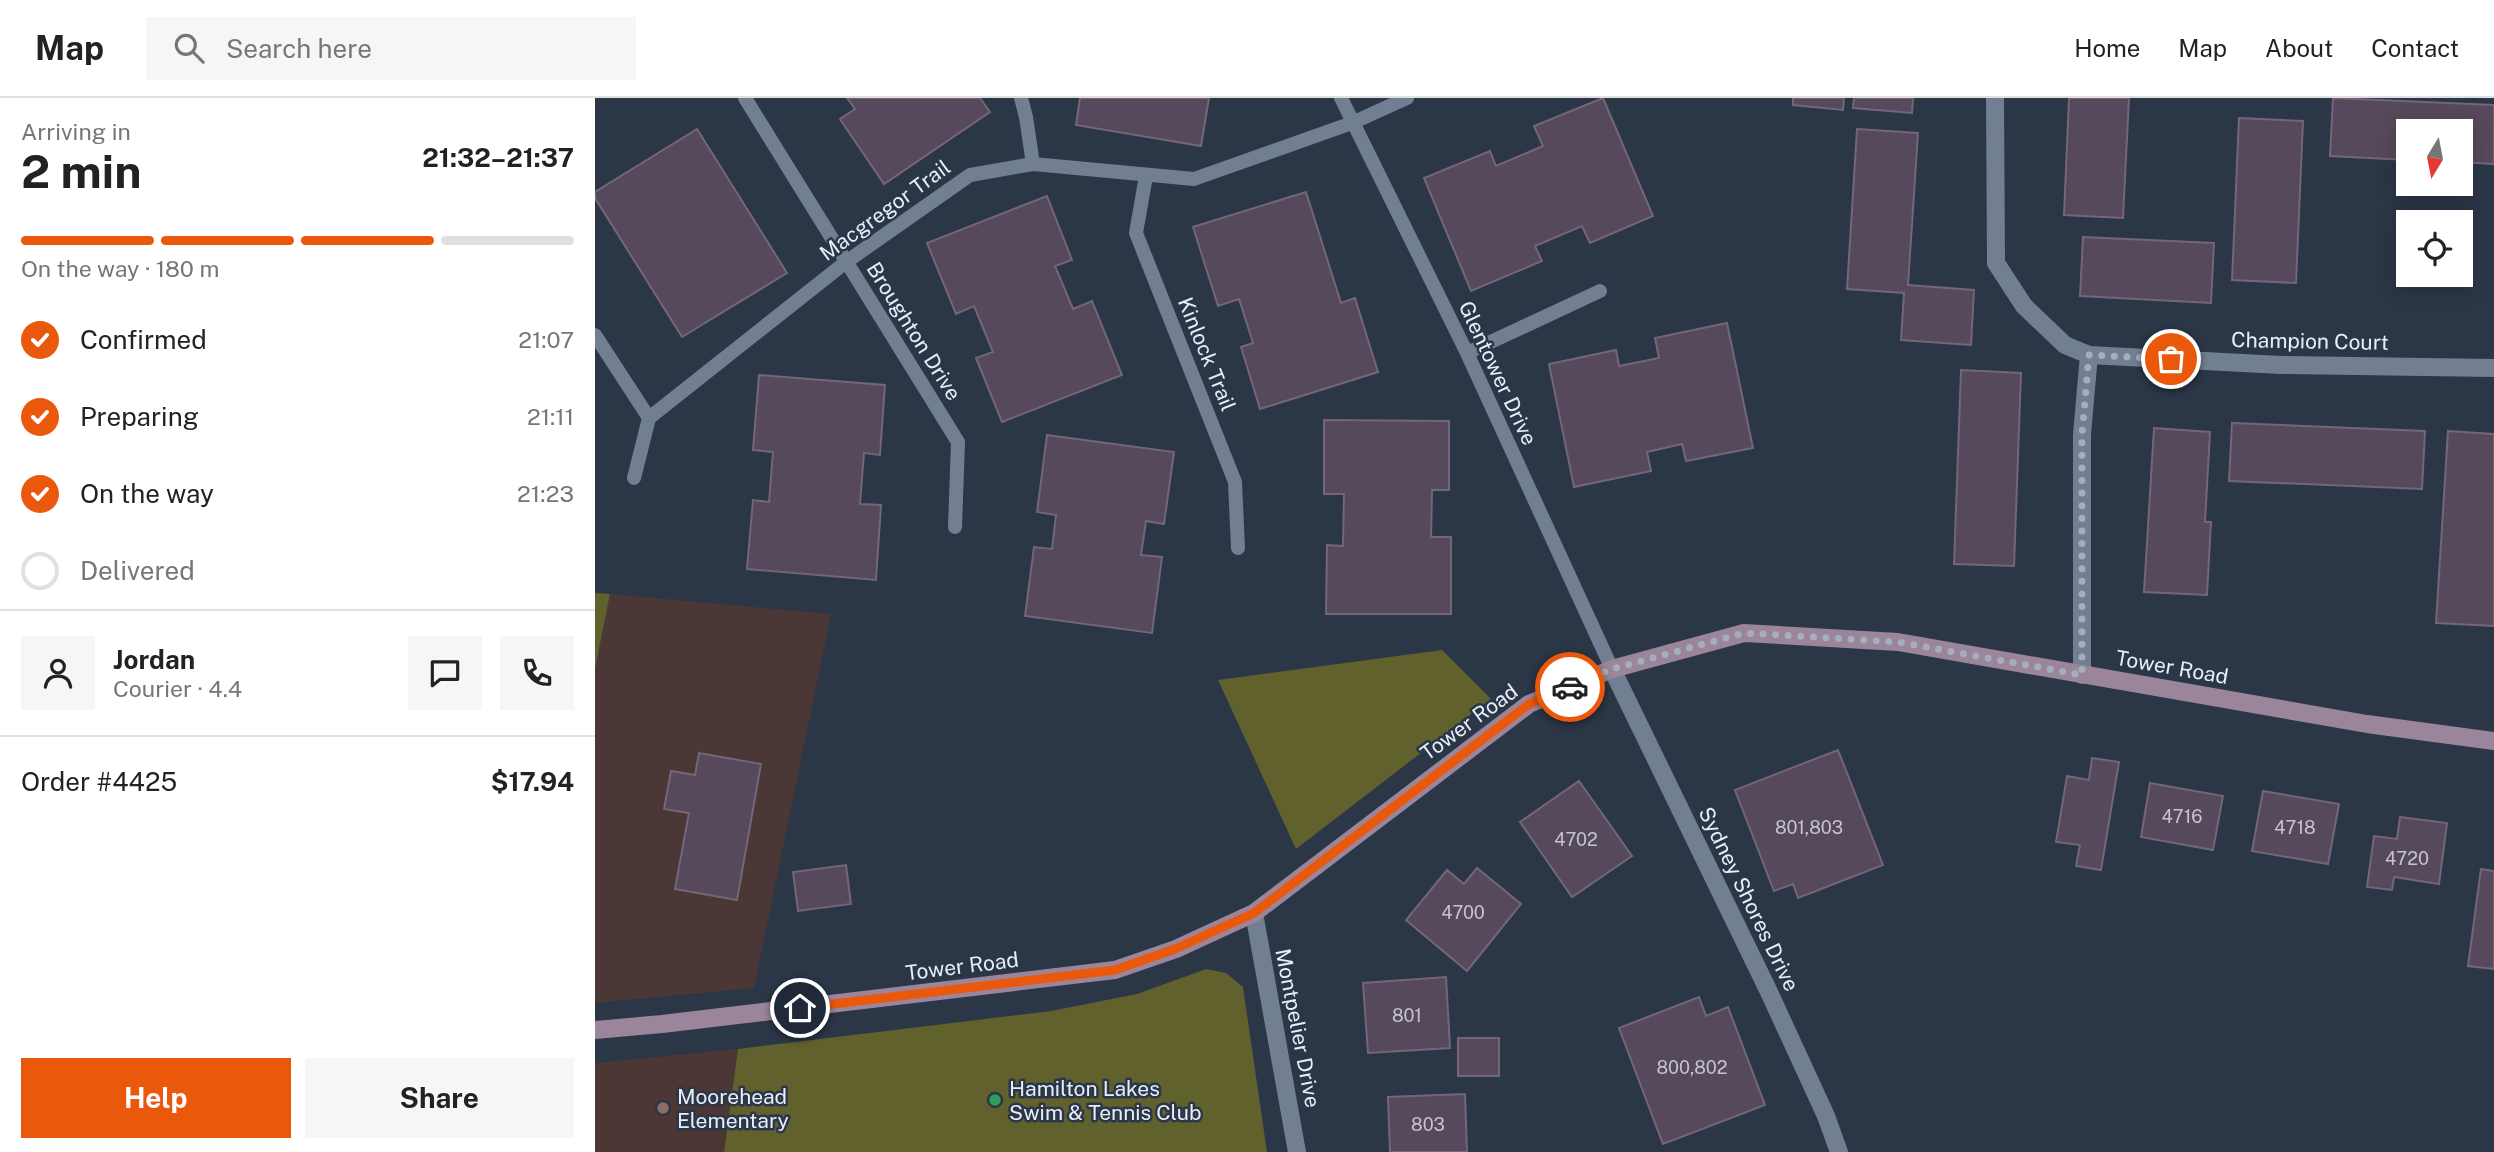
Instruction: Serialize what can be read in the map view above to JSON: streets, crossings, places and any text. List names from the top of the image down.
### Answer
{
  "streets": {
    "street": [
      "Champion Court",
      "Tower Road",
      "Sydney Shores Drive",
      "Montpelier Drive"
    ],
    "lane": [
      "Macgregor Trail",
      "Broughton Drive",
      "Kinlock Trail",
      "Glentower Drive"
    ]
  },
  "crossings": [
    ["Macgregor Trail", "Broughton Drive"],
    ["Macgregor Trail", "Kinlock Trail"],
    ["Macgregor Trail", "Glentower Drive"],
    ["Glentower Drive", "Tower Road"],
    ["Glentower Drive", "Sydney Shores Drive"],
    ["Tower Road", "Sydney Shores Drive"],
    ["Tower Road", "Montpelier Drive"]
  ],
  "places": ["Hamilton Lakes Swim & Tennis Club", "Moorehead Elementary"],
  "house_numbers": [
    "4716",
    "801,803",
    "4718",
    "4702",
    "4720",
    "4700",
    "801",
    "800,802",
    "803"
  ],
  "north": "bottom",
  "page": {
    "header": "Map",
    "search": "Search here",
    "nav": [
      "Home",
      "Map",
      "About",
      "Contact"
    ],
    "heading": ["2 min", "Arriving in", "21:32–21:37"],
    "panel": [
      "Jordan",
      "Courier · 4.4",
      "Order #4425",
      "$17.94"
    ],
    "bar": "On the way · 180 m",
    "list": [
      ["Confirmed", "21:07"],
      ["Preparing", "21:11"],
      ["On the way", "21:23"],
      "Delivered"
    ],
    "buttons": ["Help", "Share"]
  }
}
